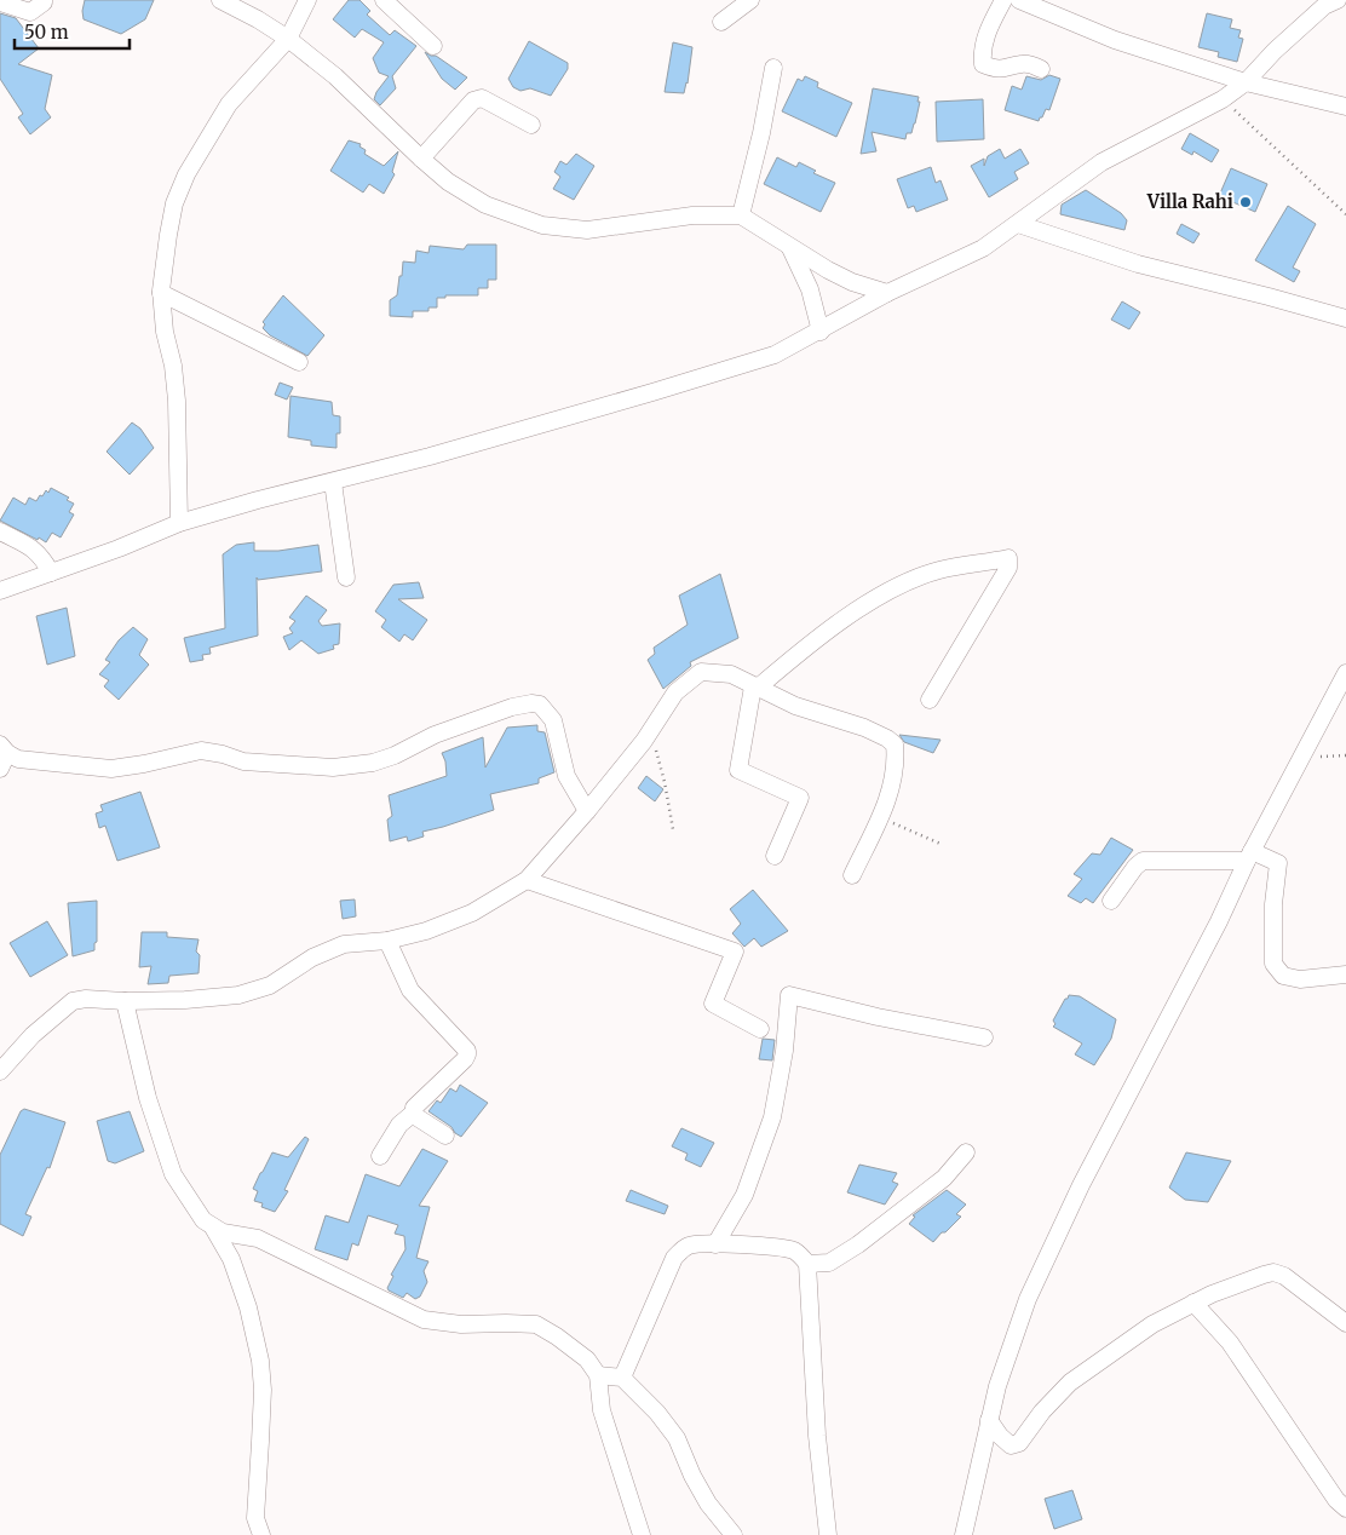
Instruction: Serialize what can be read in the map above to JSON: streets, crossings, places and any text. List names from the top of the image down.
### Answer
{
  "places": ["Villa Rahi"],
  "scale_bar": "50 m"
}
